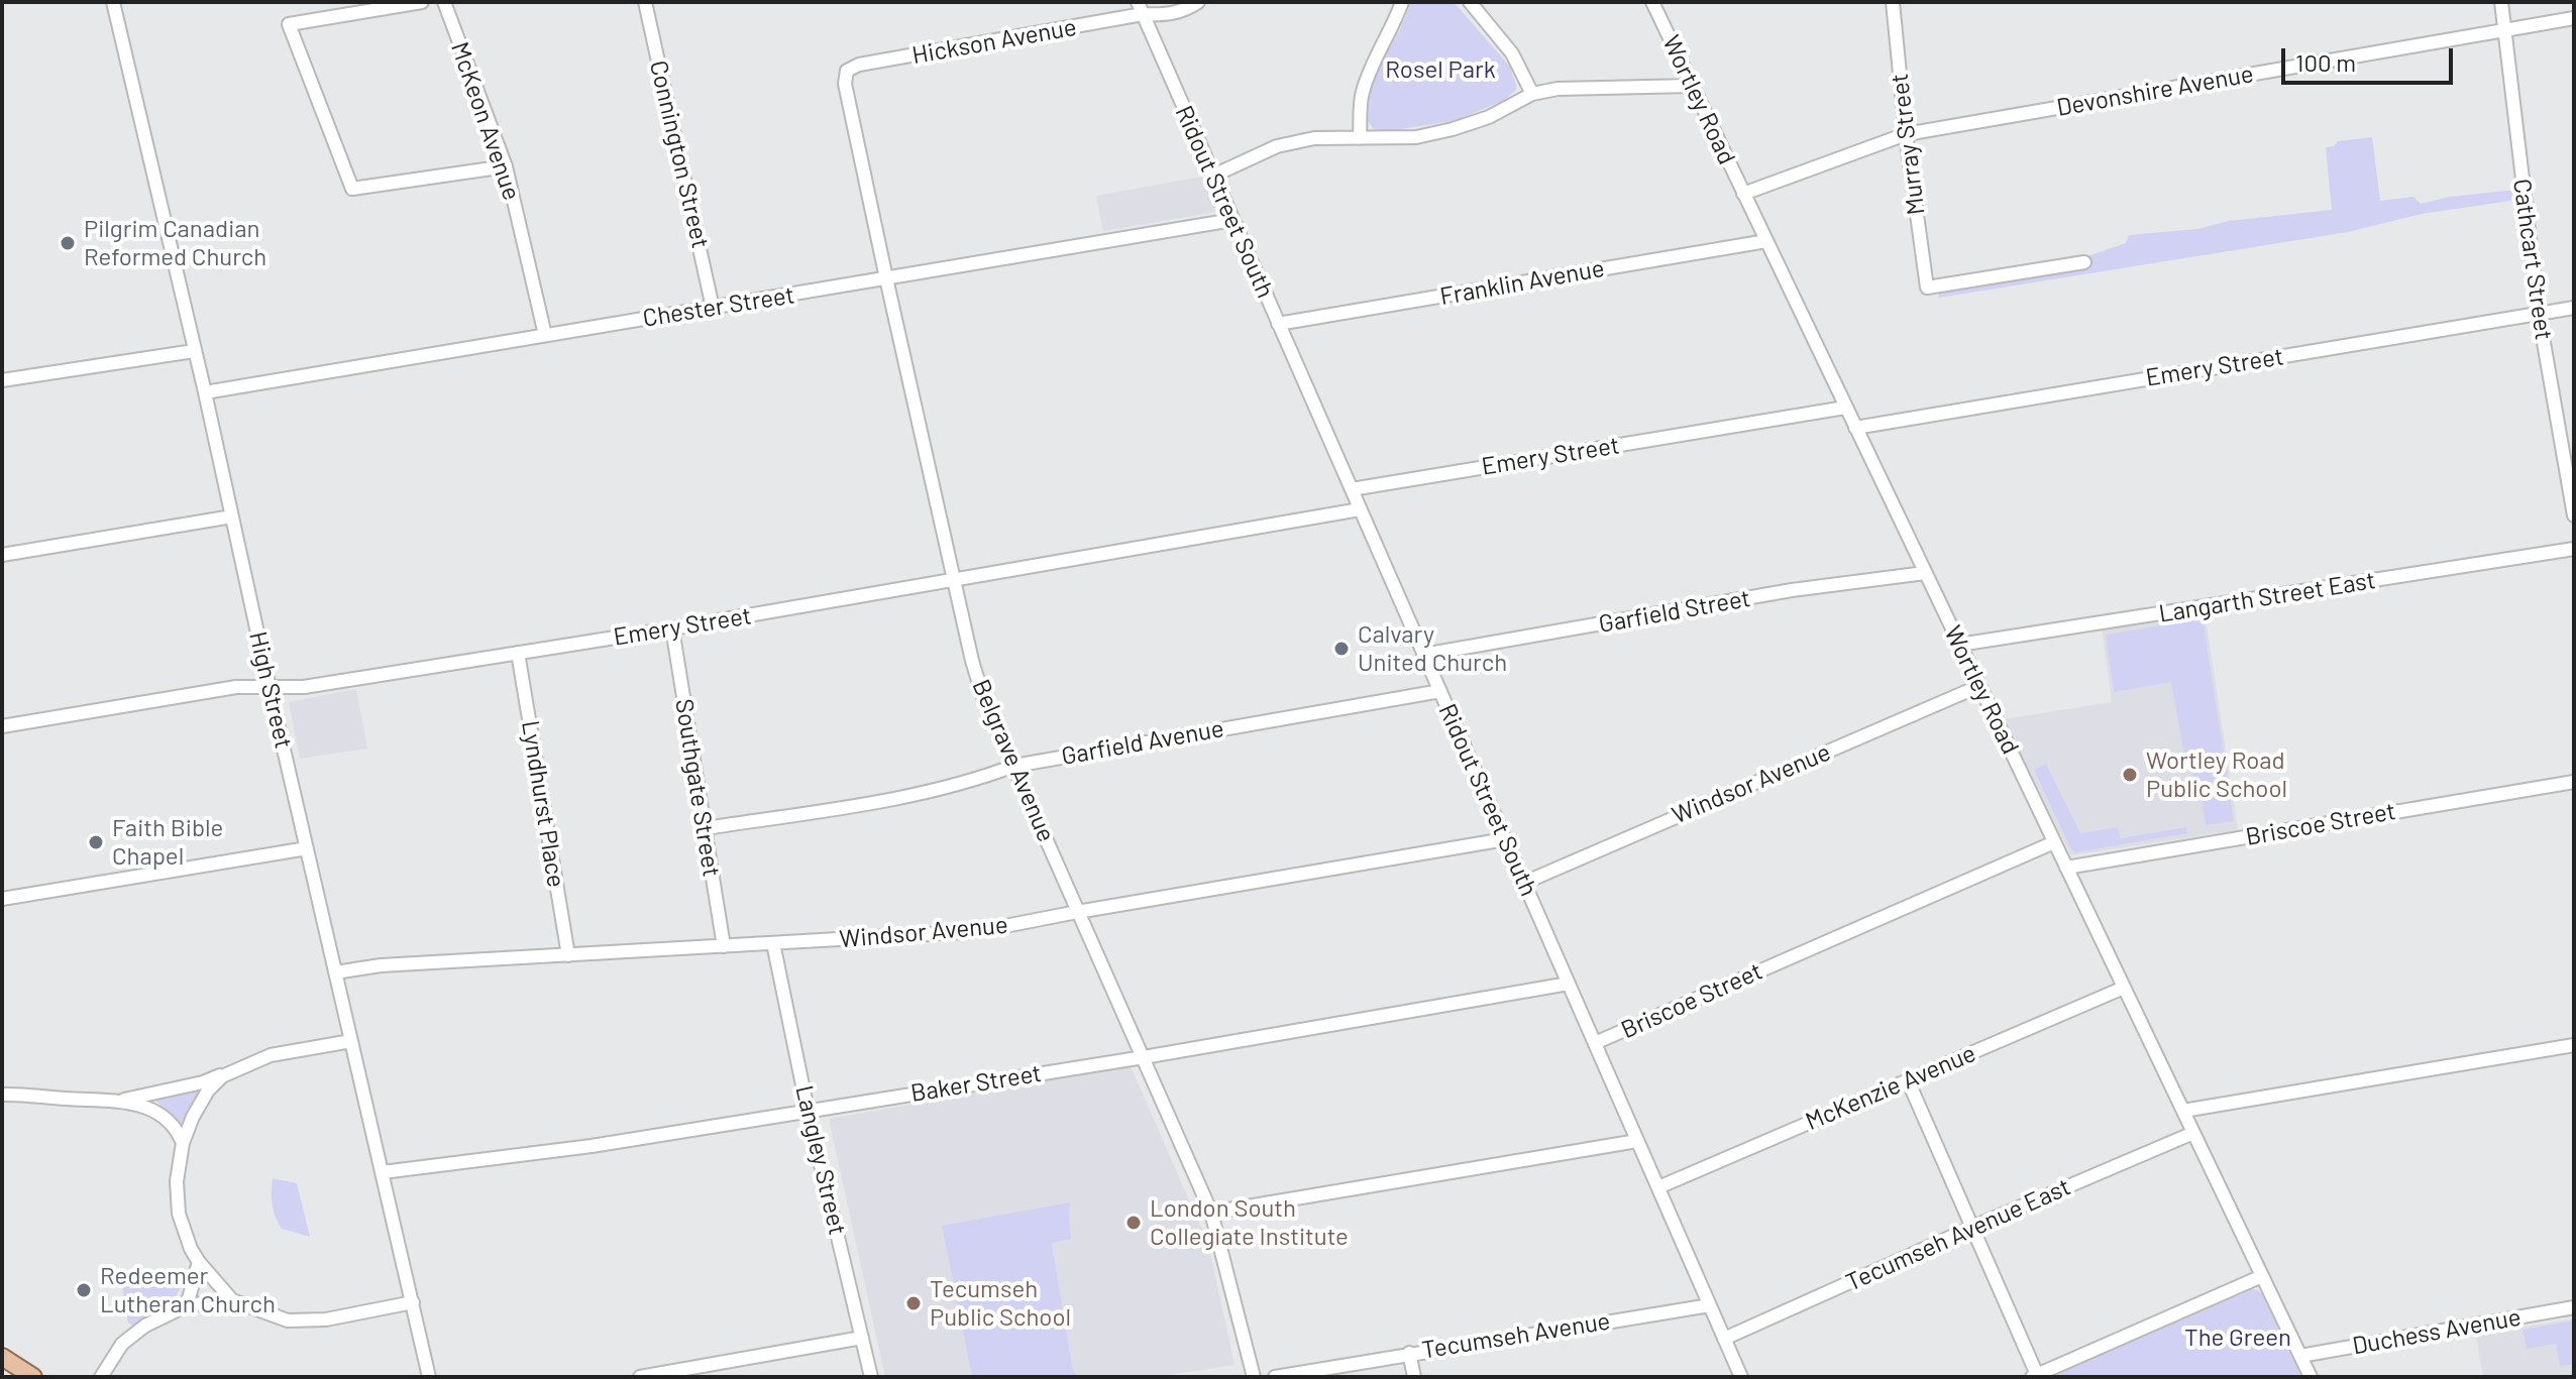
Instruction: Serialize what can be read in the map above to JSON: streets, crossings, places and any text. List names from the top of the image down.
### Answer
{
  "streets": {
    "street": [
      "Hickson Avenue",
      "Devonshire Avenue",
      "Wortley Road",
      "McKeon Avenue",
      "Murray Street",
      "Connington Street",
      "Ridout Street South",
      "Cathcart Street",
      "Franklin Avenue",
      "Chester Street",
      "Emery Street",
      "Langarth Street East",
      "Garfield Street",
      "High Street",
      "Garfield Avenue",
      "Belgrave Avenue",
      "Windsor Avenue",
      "Southgate Street",
      "Lyndhurst Place",
      "Briscoe Street",
      "Baker Street",
      "McKenzie Avenue",
      "Langley Street",
      "Tecumseh Avenue East",
      "Duchess Avenue",
      "Tecumseh Avenue"
    ]
  },
  "crossings": [
    ["Hickson Avenue", "Ridout Street South"],
    ["Hickson Avenue", "Belgrave Avenue"],
    ["Devonshire Avenue", "Wortley Road"],
    ["Devonshire Avenue", "Murray Street"],
    ["Devonshire Avenue", "Cathcart Street"],
    ["Wortley Road", "Franklin Avenue"],
    ["Wortley Road", "Emery Street"],
    ["Wortley Road", "Langarth Street East"],
    ["Wortley Road", "Garfield Street"],
    ["Wortley Road", "Windsor Avenue"],
    ["Wortley Road", "Briscoe Street"],
    ["Wortley Road", "McKenzie Avenue"],
    ["Wortley Road", "Tecumseh Avenue East"],
    ["Wortley Road", "Duchess Avenue"],
    ["McKeon Avenue", "Chester Street"],
    ["Connington Street", "Chester Street"],
    ["Ridout Street South", "Franklin Avenue"],
    ["Ridout Street South", "Chester Street"],
    ["Ridout Street South", "Emery Street"],
    ["Ridout Street South", "Garfield Street"],
    ["Ridout Street South", "Garfield Avenue"],
    ["Ridout Street South", "Windsor Avenue"],
    ["Ridout Street South", "Briscoe Street"],
    ["Ridout Street South", "Baker Street"],
    ["Ridout Street South", "McKenzie Avenue"],
    ["Ridout Street South", "Tecumseh Avenue East"],
    ["Ridout Street South", "Tecumseh Avenue"],
    ["Cathcart Street", "Emery Street"],
    ["Chester Street", "High Street"],
    ["Chester Street", "Belgrave Avenue"],
    ["Emery Street", "High Street"],
    ["Emery Street", "Belgrave Avenue"],
    ["Emery Street", "Southgate Street"],
    ["Emery Street", "Lyndhurst Place"],
    ["High Street", "Windsor Avenue"],
    ["High Street", "Baker Street"],
    ["Garfield Avenue", "Belgrave Avenue"],
    ["Garfield Avenue", "Southgate Street"],
    ["Belgrave Avenue", "Windsor Avenue"],
    ["Belgrave Avenue", "Baker Street"],
    ["Windsor Avenue", "Southgate Street"],
    ["Windsor Avenue", "Lyndhurst Place"],
    ["Windsor Avenue", "Langley Street"],
    ["Baker Street", "Langley Street"]
  ],
  "parks": ["Rosel Park", "The Green"],
  "places": [
    "Pilgrim Canadian Reformed Church",
    "Calvary United Church",
    "Wortley Road Public School",
    "Faith Bible Chapel",
    "London South Collegiate Institute",
    "Redeemer Lutheran Church",
    "Tecumseh Public School"
  ],
  "scale_bar": "100 m"
}
